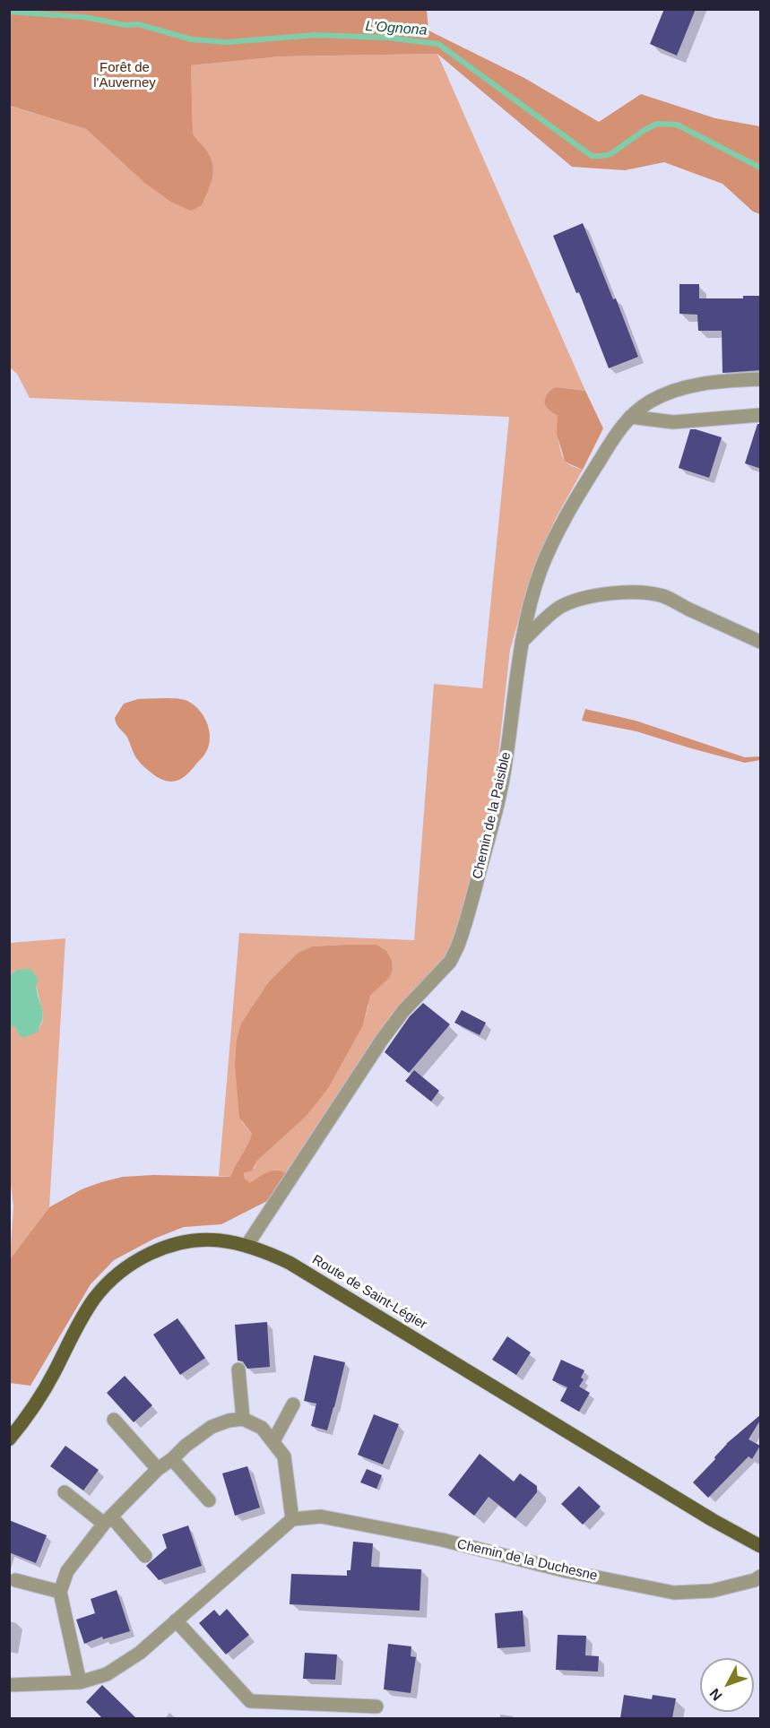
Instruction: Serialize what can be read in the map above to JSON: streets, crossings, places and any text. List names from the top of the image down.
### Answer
{
  "streets": {
    "main road": ["Route de Saint-Légier"],
    "street": ["Chemin de la Paisible", "Chemin de la Duchesne"]
  },
  "crossings": [
    ["Chemin de la Paisible", "Route de Saint-Légier"]
  ],
  "water": ["L'Ognona"],
  "parks": ["Forêt de l'Auverney"],
  "north": "bottom left"
}
